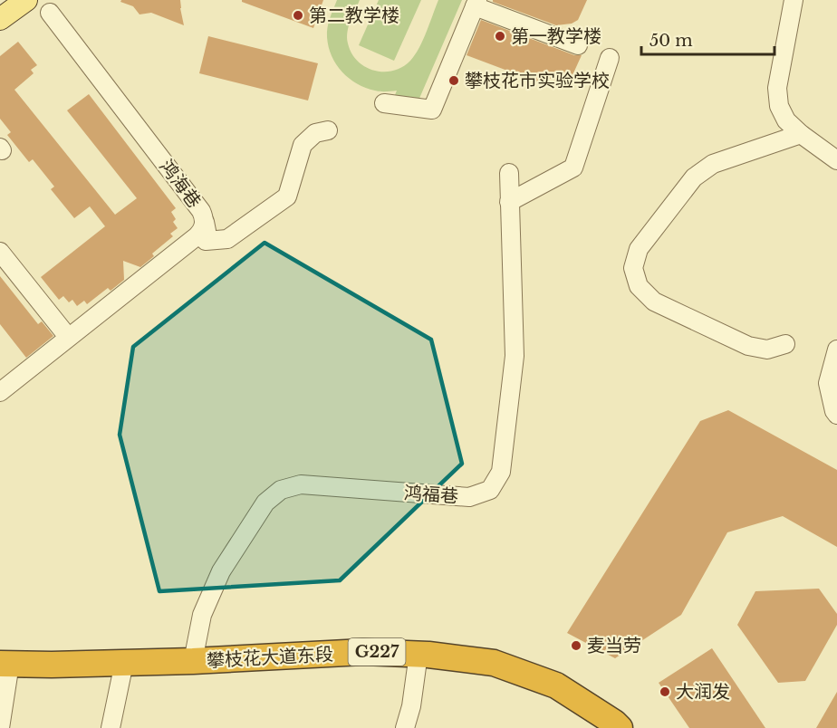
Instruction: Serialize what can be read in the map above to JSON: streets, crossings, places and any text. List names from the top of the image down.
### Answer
{
  "streets": {
    "highway": ["G227", "攀枝花大道东段"],
    "street": ["鸿海巷", "鸿福巷"]
  },
  "crossings": [
    ["鸿福巷", "攀枝花大道东段"]
  ],
  "places": [
    "第二教学楼",
    "第一教学楼",
    "攀枝花市实验学校",
    "麦当劳",
    "大润发"
  ],
  "scale_bar": "50 m"
}
